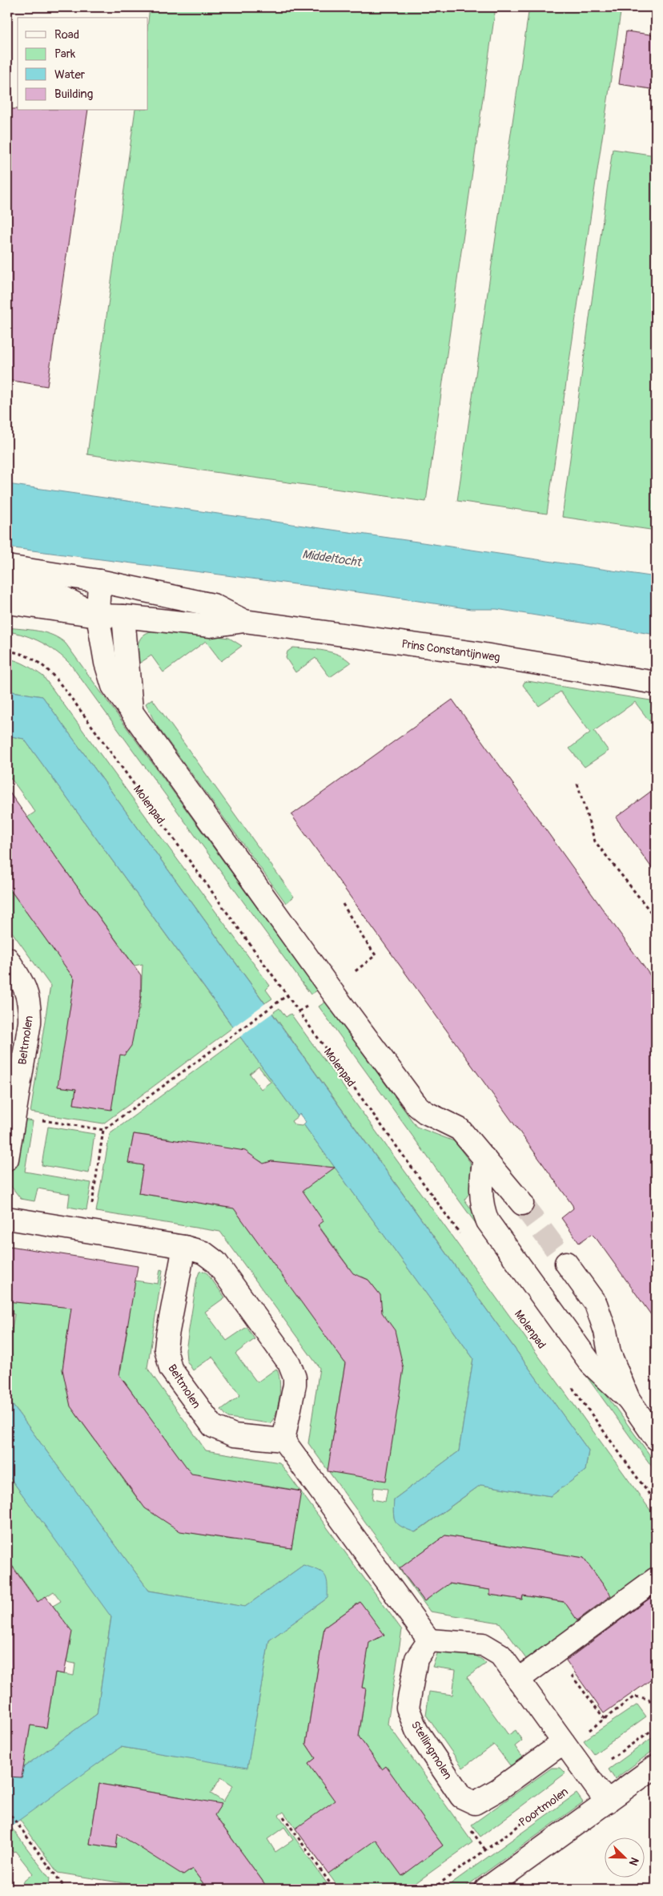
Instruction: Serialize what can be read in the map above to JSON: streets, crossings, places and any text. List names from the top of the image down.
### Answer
{
  "streets": {
    "street": ["Prins Constantijnweg", "Beltmolen", "Stellingmolen"],
    "path": ["Molenpad", "Poortmolen"]
  },
  "water": ["Middeltocht"],
  "legend": [
    "Road",
    "Park",
    "Water",
    "Building"
  ],
  "north": "bottom right"
}
